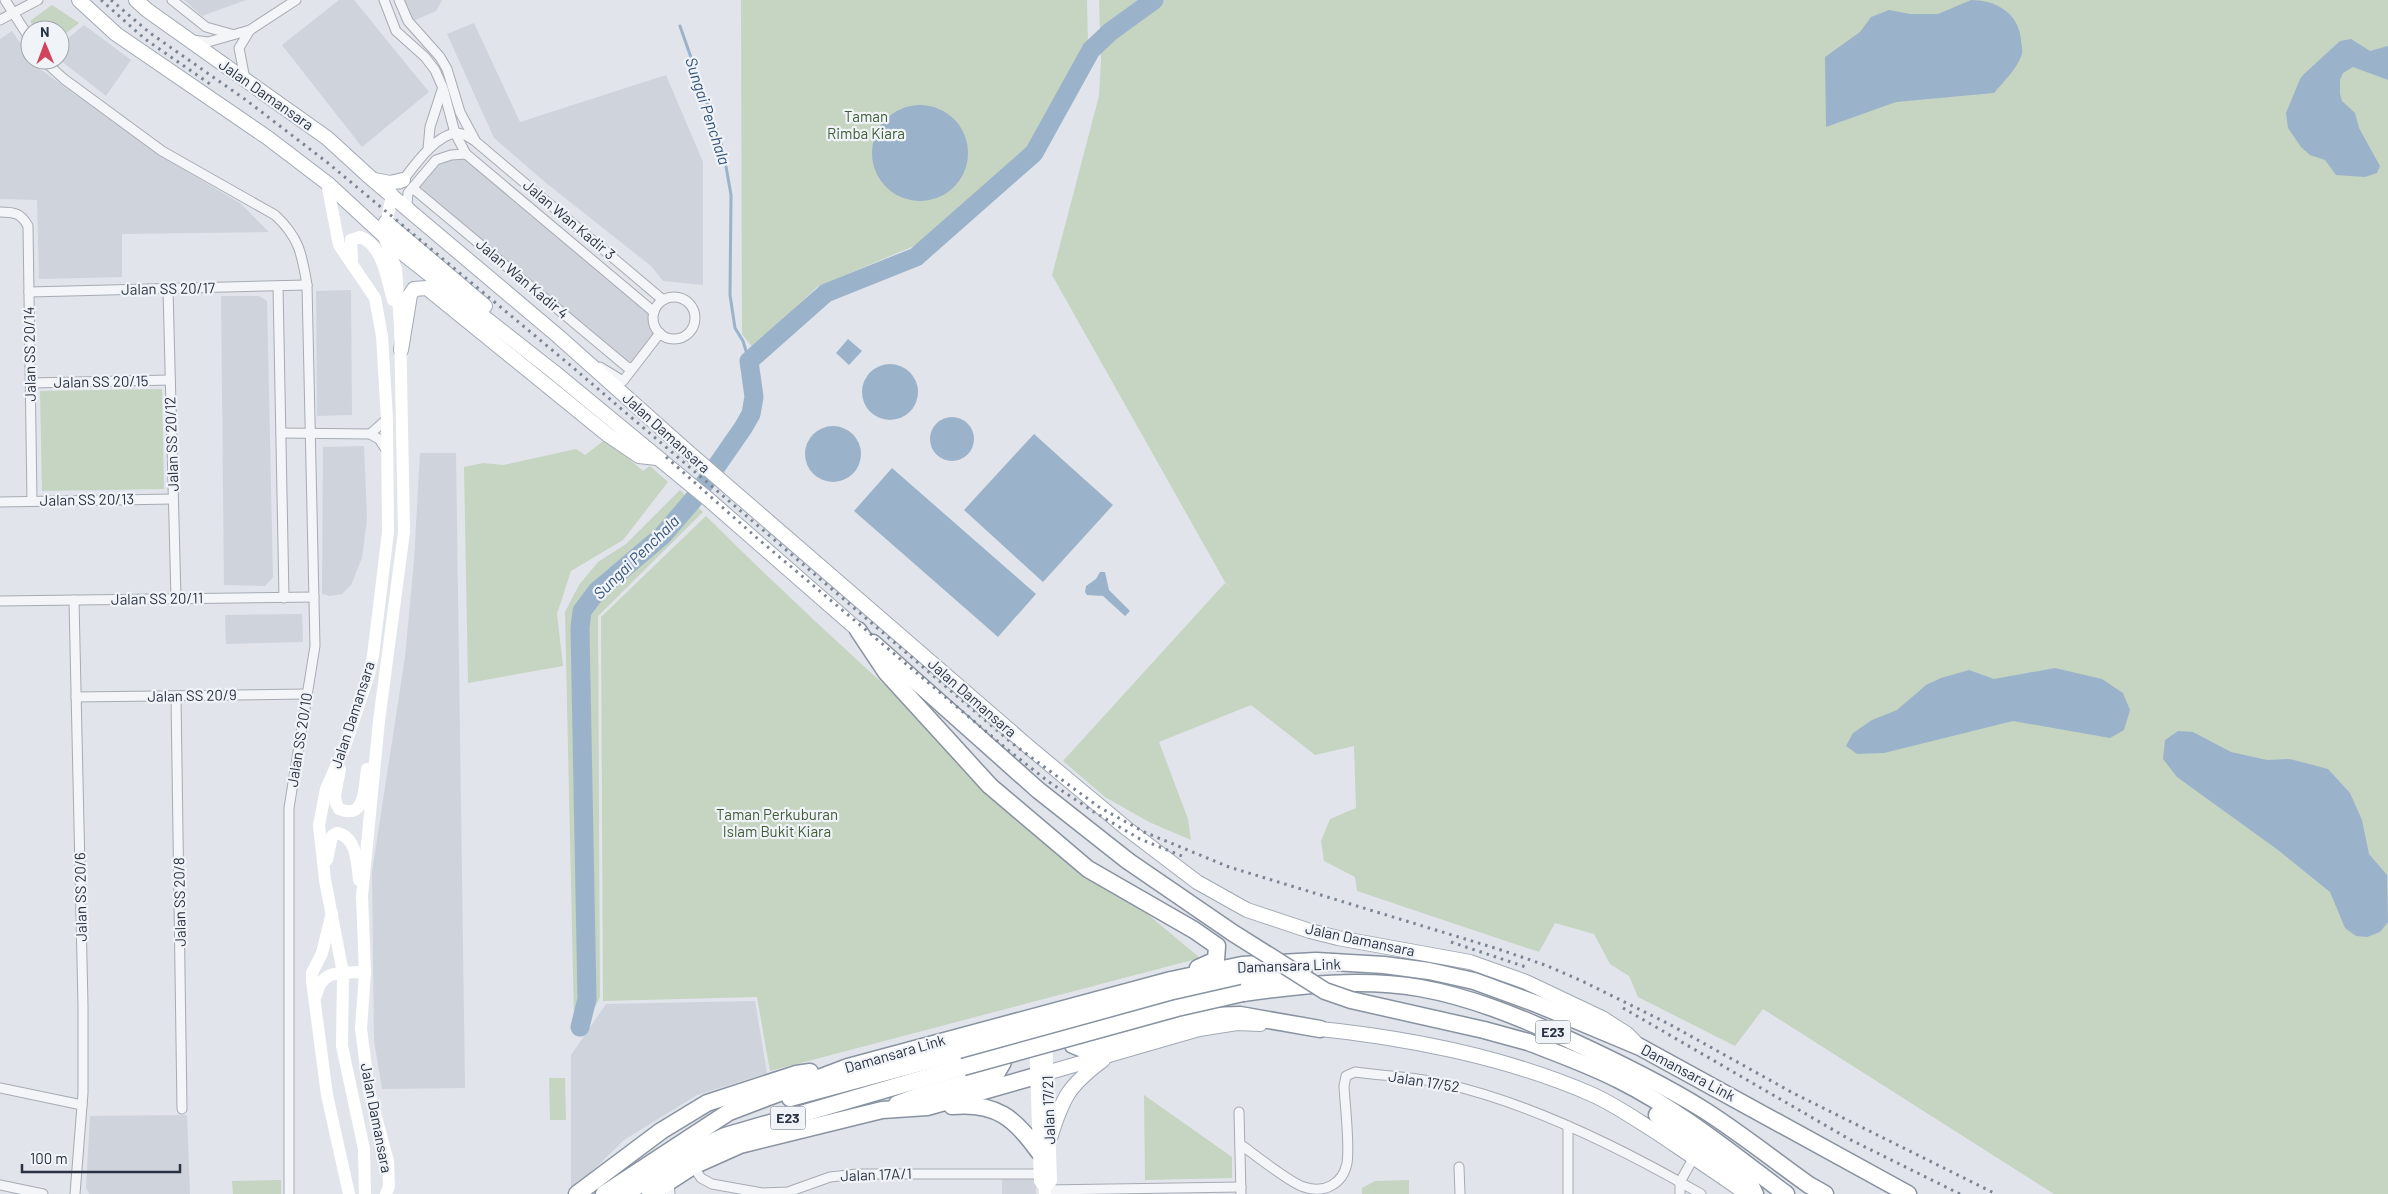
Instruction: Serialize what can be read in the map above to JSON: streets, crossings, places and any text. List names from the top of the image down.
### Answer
{
  "streets": {
    "highway": ["Damansara Link", "E23"],
    "main road": ["Jalan Damansara", "Jalan 17/21"],
    "street": [
      "Jalan Wan Kadir 3",
      "Jalan Wan Kadir 4",
      "Jalan SS 20/17",
      "Jalan SS 20/14",
      "Jalan SS 20/15",
      "Jalan SS 20/12",
      "Jalan SS 20/13",
      "Jalan SS 20/11",
      "Jalan SS 20/9",
      "Jalan SS 20/10",
      "Jalan SS 20/6",
      "Jalan SS 20/8",
      "Jalan 17/52",
      "Jalan 17A/1"
    ]
  },
  "crossings": [
    ["Jalan Damansara", "Damansara Link"],
    ["Jalan SS 20/17", "Jalan SS 20/14"],
    ["Jalan SS 20/17", "Jalan SS 20/12"],
    ["Jalan SS 20/17", "Jalan SS 20/10"],
    ["Jalan SS 20/14", "Jalan SS 20/15"],
    ["Jalan SS 20/14", "Jalan SS 20/13"],
    ["Jalan SS 20/15", "Jalan SS 20/12"],
    ["Jalan SS 20/12", "Jalan SS 20/13"],
    ["Jalan SS 20/12", "Jalan SS 20/11"],
    ["Jalan SS 20/11", "Jalan SS 20/10"],
    ["Jalan SS 20/11", "Jalan SS 20/6"],
    ["Jalan SS 20/9", "Jalan SS 20/10"],
    ["Jalan SS 20/9", "Jalan SS 20/6"],
    ["Jalan SS 20/9", "Jalan SS 20/8"],
    ["Jalan 17/21", "Jalan 17A/1"]
  ],
  "water": ["Sungai Penchala"],
  "parks": ["Taman Rimba Kiara", "Taman Perkuburan Islam Bukit Kiara"],
  "scale_bar": "100 m",
  "north": "top"
}
